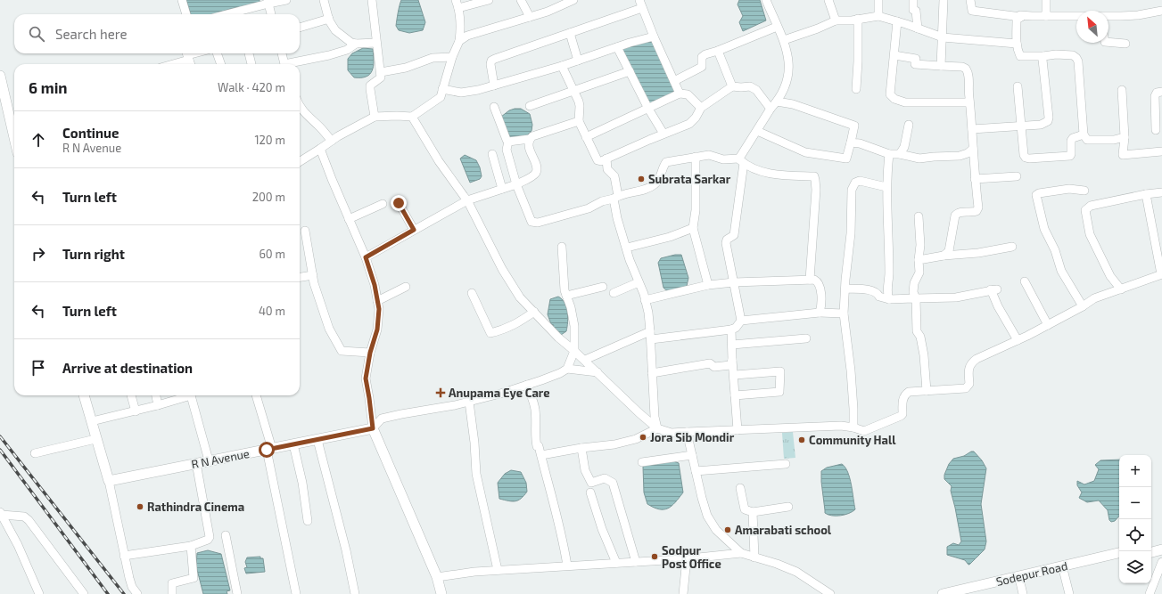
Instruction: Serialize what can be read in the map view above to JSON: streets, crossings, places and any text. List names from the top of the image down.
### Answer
{
  "streets": {
    "main road": ["R N Avenue", "Sodepur Road"]
  },
  "places": {
    "other": [
      "Subrata Sarkar",
      "Jora Sib Mondir",
      "Community Hall",
      "Rathindra Cinema",
      "Amarabati school",
      "Sodpur Post Office"
    ],
    "health": ["Anupama Eye Care"]
  },
  "north": "top left",
  "page": {
    "search": "Search here",
    "heading": ["6 min", "Walk · 420 m"],
    "list": [
      ["Continue", "R N Avenue", "120 m"],
      ["Turn left", "200 m"],
      ["Turn right", "60 m"],
      ["Turn left", "40 m"],
      "Arrive at destination"
    ],
    "map_buttons": ["+", "−"]
  }
}
